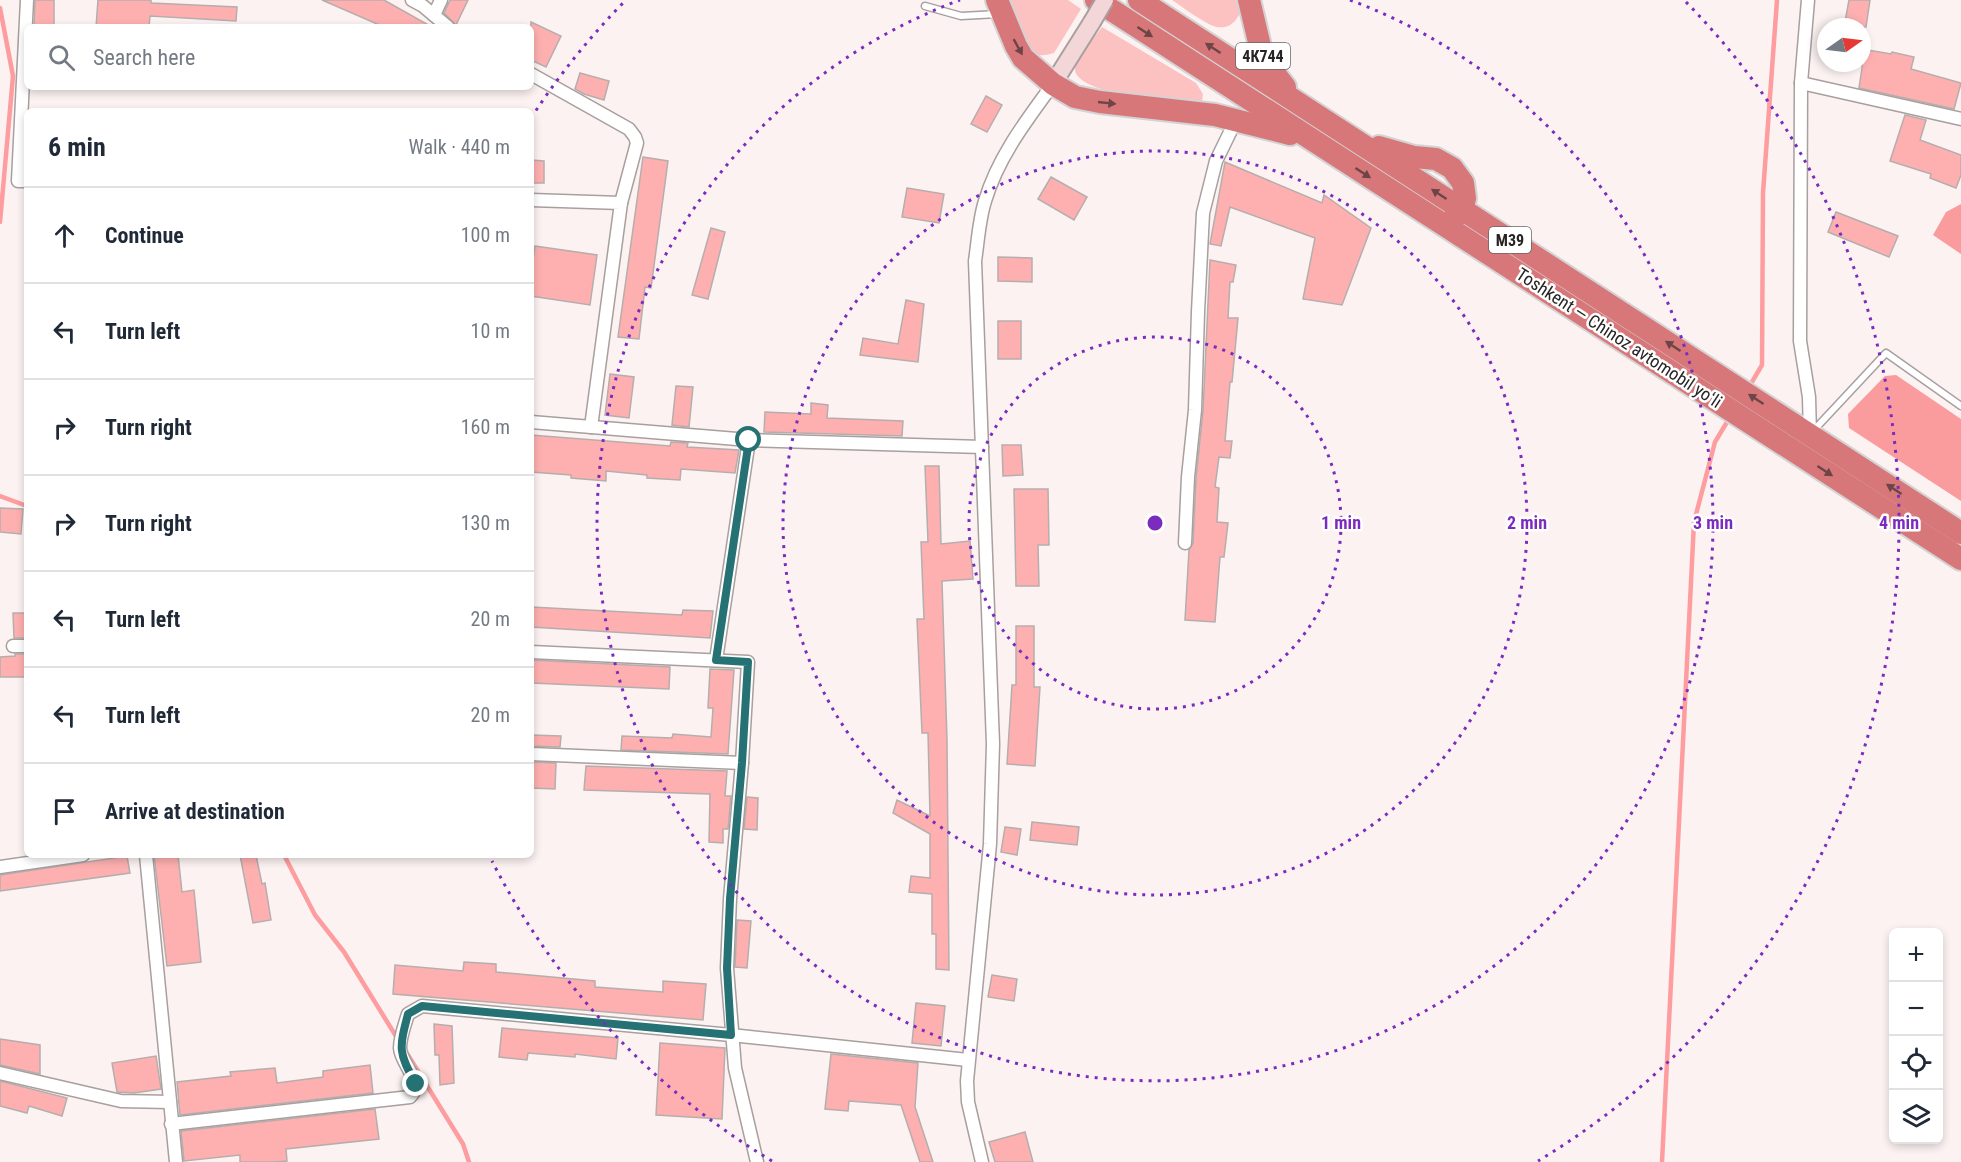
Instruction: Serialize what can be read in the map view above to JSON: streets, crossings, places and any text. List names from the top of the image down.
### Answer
{
  "streets": {
    "highway": ["4К744", "M39", "Toshkent — Chinoz avtomobil yoʻli"]
  },
  "north": "right",
  "page": {
    "search": "Search here",
    "heading": ["6 min", "Walk · 440 m"],
    "list": [
      ["Continue", "100 m"],
      ["Turn left", "10 m"],
      ["Turn right", "160 m"],
      ["Turn right", "130 m"],
      ["Turn left", "20 m"],
      ["Turn left", "20 m"],
      "Arrive at destination"
    ],
    "map_buttons": ["+", "−"]
  },
  "rings": [
    "1 min",
    "2 min",
    "3 min",
    "4 min"
  ]
}
